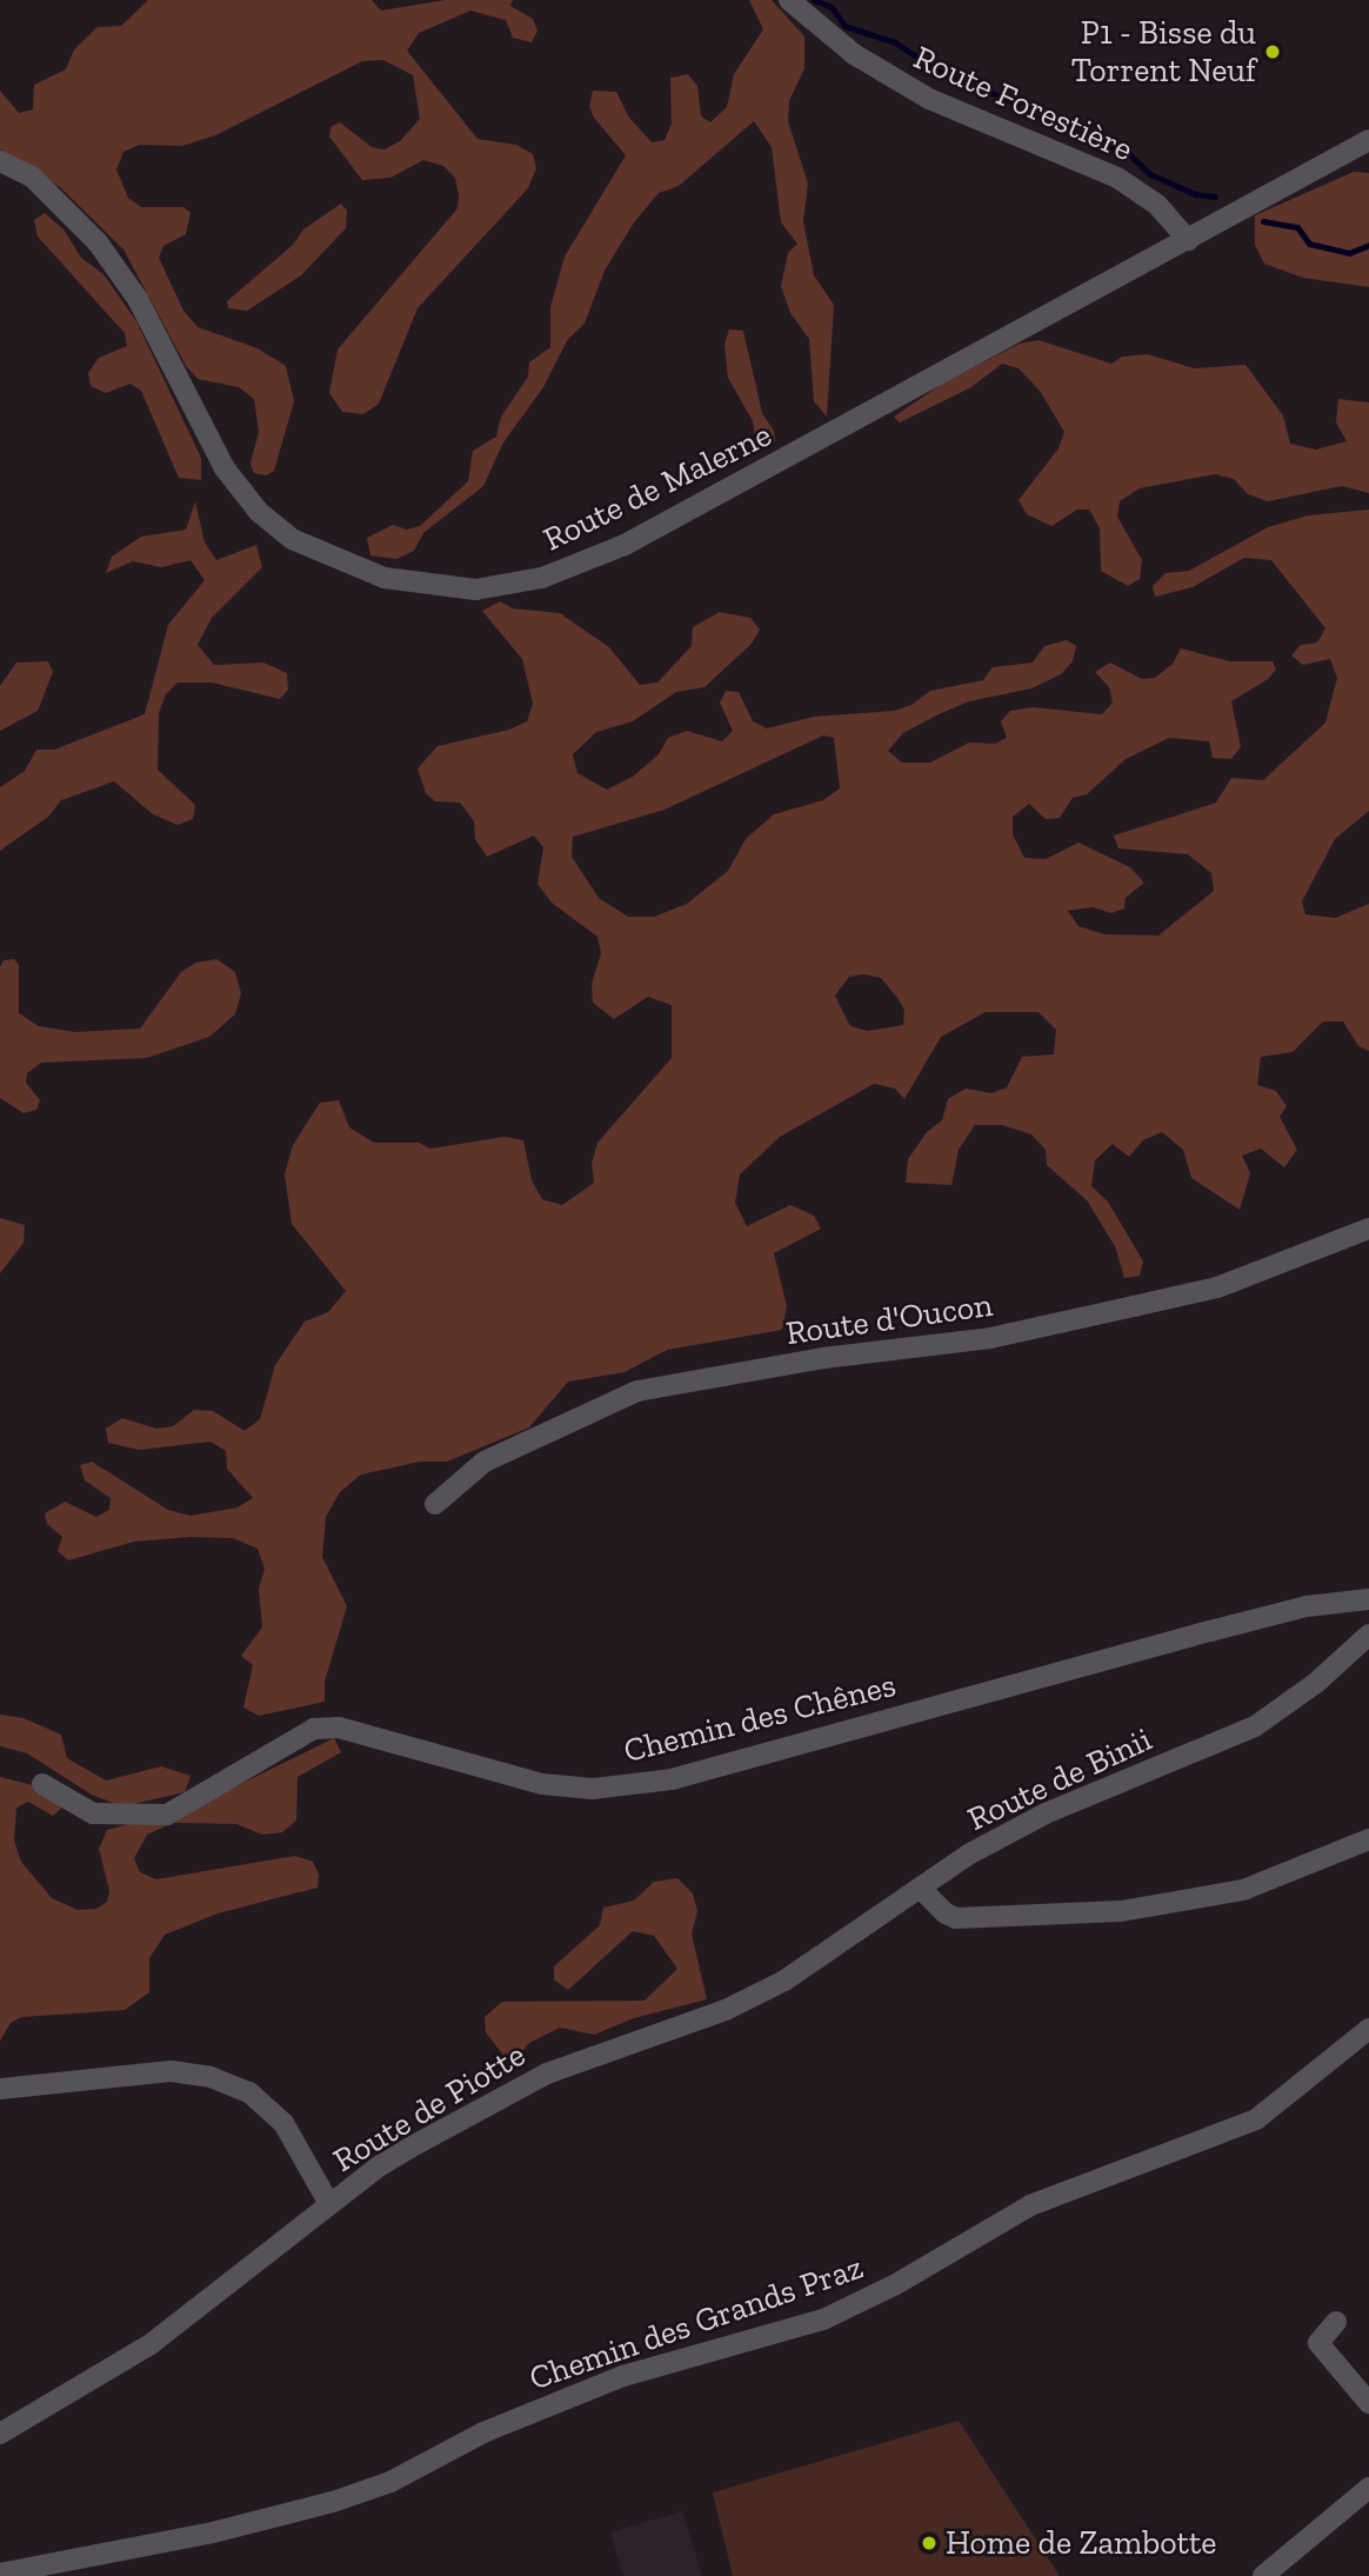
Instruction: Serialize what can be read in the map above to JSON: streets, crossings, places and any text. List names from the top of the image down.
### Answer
{
  "streets": {
    "street": [
      "Route Forestière",
      "Route de Malerne",
      "Route d'Oucon",
      "Chemin des Chênes",
      "Route de Binii",
      "Route de Piotte",
      "Chemin des Grands Praz"
    ]
  },
  "crossings": [
    ["Route Forestière", "Route de Malerne"],
    ["Route de Binii", "Route de Piotte"]
  ],
  "places": ["P1 - Bisse du Torrent Neuf", "Home de Zambotte"]
}
